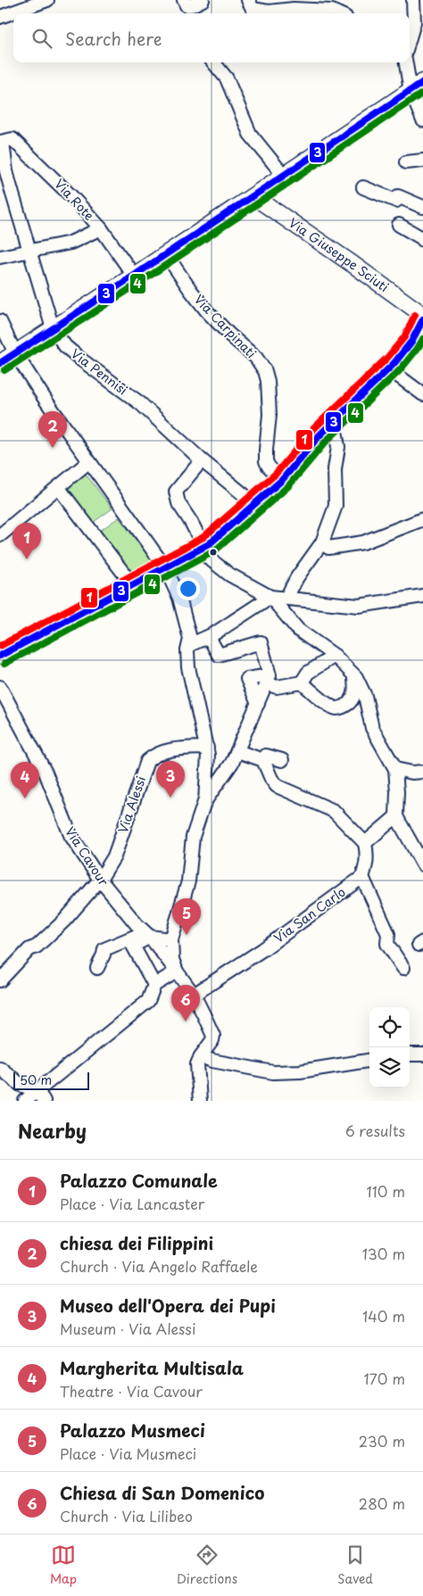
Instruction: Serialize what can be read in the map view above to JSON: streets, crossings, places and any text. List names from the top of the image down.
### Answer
{
  "streets": {
    "street": [
      "Via Rote",
      "Via Giuseppe Sciuti",
      "Via Carpinati",
      "Via Pennisi",
      "Via Alessi",
      "Via Cavour",
      "Via San Carlo"
    ]
  },
  "crossings": [
    ["Via Rote", "Via Pennisi"],
    ["Via Alessi", "Via Cavour"],
    ["Via Cavour", "Via San Carlo"]
  ],
  "lines": ["transit line 3", "transit line 4", "transit line 1"],
  "scale_bar": "50 m",
  "page": {
    "search": "Search here",
    "pins": [
      "2",
      "1",
      "3",
      "4",
      "5",
      "6"
    ],
    "scale": "50 m",
    "heading": ["Nearby", "6 results"],
    "list": [
      {
        "mark": "1",
        "name": "Palazzo Comunale",
        "note": "Place · Via Lancaster",
        "value": "110 m"
      },
      {
        "mark": "2",
        "name": "chiesa dei Filippini",
        "note": "Church · Via Angelo Raffaele",
        "value": "130 m"
      },
      {
        "mark": "3",
        "name": "Museo dell'Opera dei Pupi",
        "note": "Museum · Via Alessi",
        "value": "140 m"
      },
      {
        "mark": "4",
        "name": "Margherita Multisala",
        "note": "Theatre · Via Cavour",
        "value": "170 m"
      },
      {
        "mark": "5",
        "name": "Palazzo Musmeci",
        "note": "Place · Via Musmeci",
        "value": "230 m"
      },
      {
        "mark": "6",
        "name": "Chiesa di San Domenico",
        "note": "Church · Via Lilibeo",
        "value": "280 m"
      }
    ],
    "nav": ["Map", "Directions", "Saved"]
  }
}
